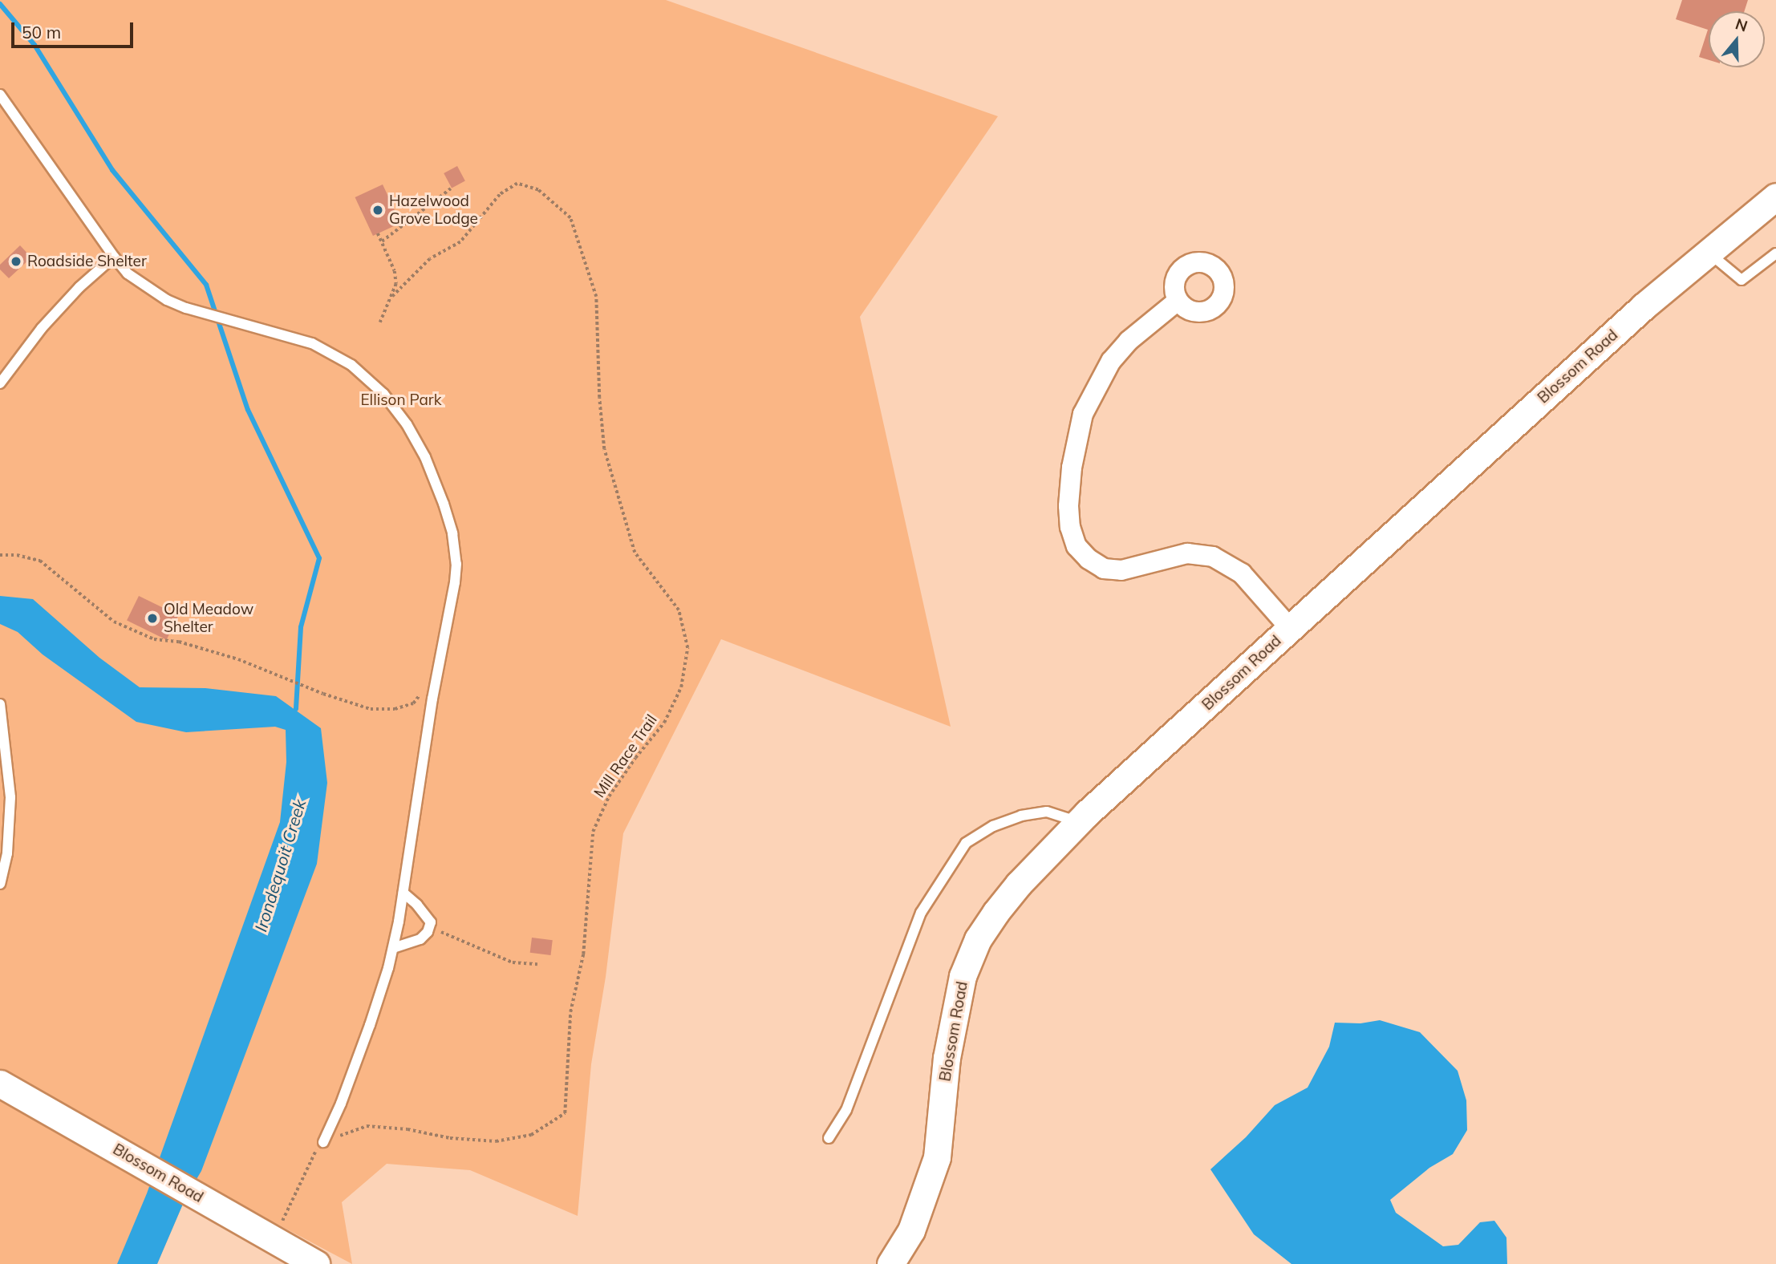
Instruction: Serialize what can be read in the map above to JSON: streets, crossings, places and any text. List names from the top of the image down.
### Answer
{
  "streets": {
    "street": ["Blossom Road"],
    "path": ["Mill Race Trail"]
  },
  "water": ["Irondequoit Creek"],
  "parks": ["Ellison Park"],
  "places": ["Hazelwood Grove Lodge", "Roadside Shelter", "Old Meadow Shelter"],
  "scale_bar": "50 m",
  "north": "top"
}
